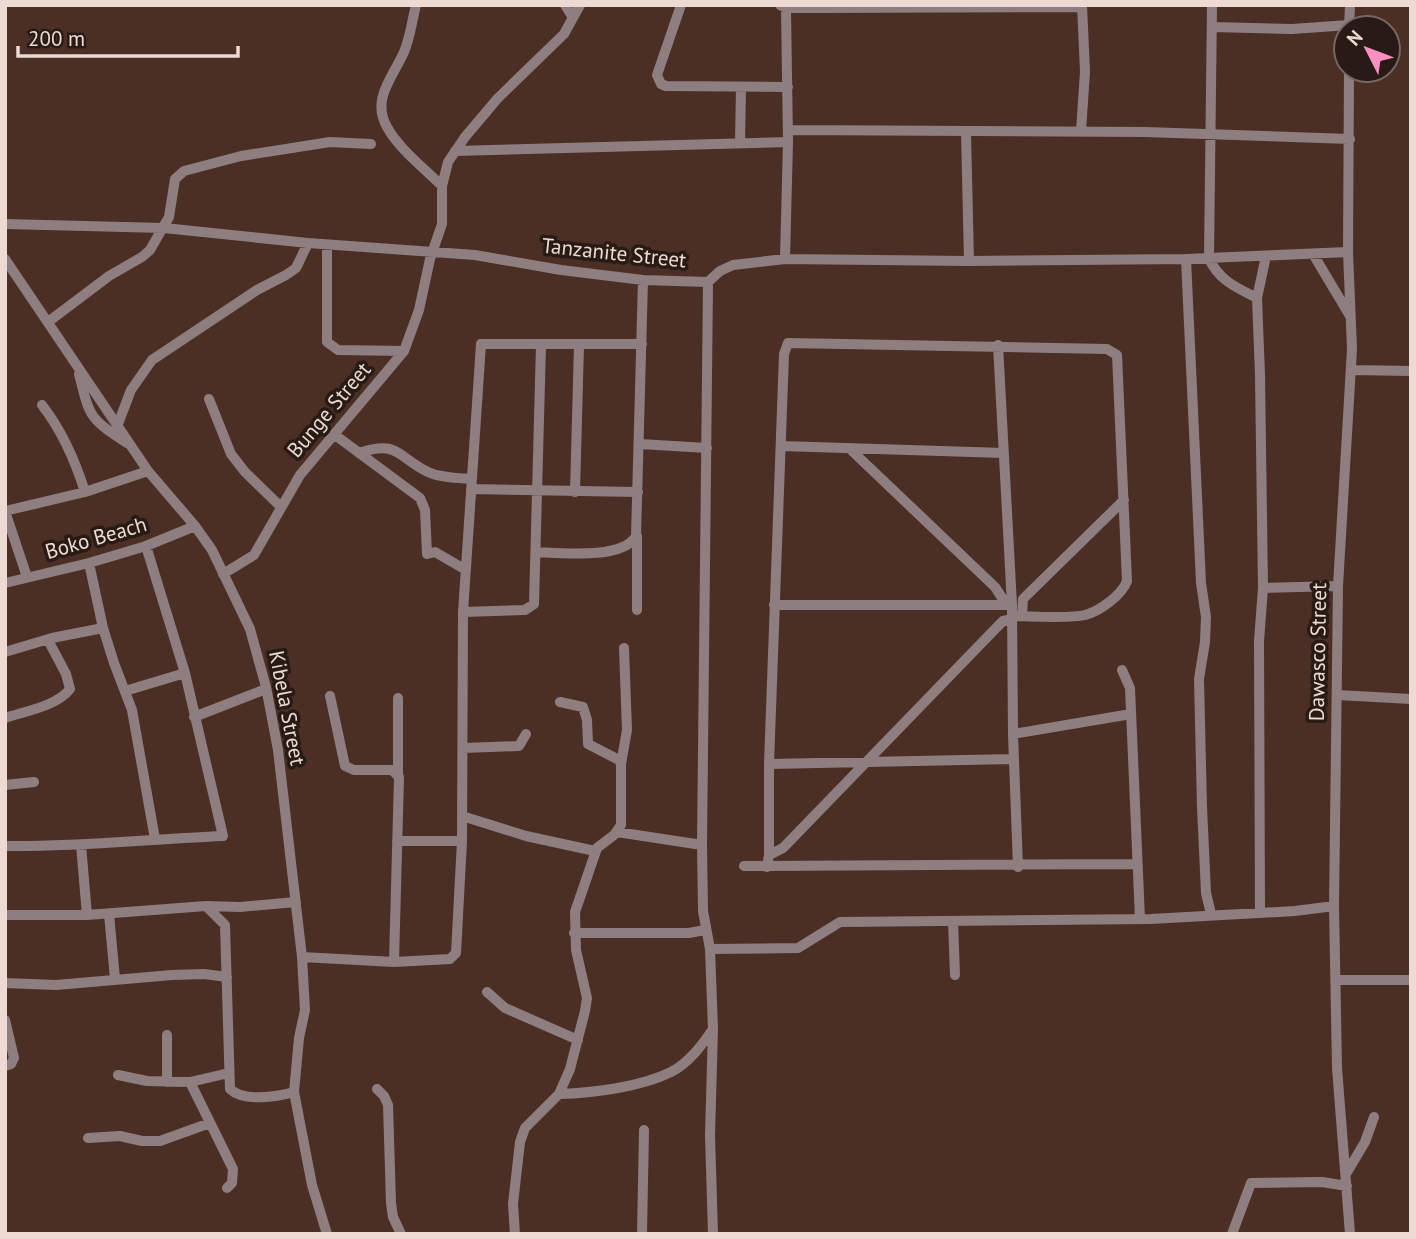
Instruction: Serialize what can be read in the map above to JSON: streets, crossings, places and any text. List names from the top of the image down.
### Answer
{
  "streets": {
    "street": [
      "Tanzanite Street",
      "Bunge Street",
      "Boko Beach",
      "Dawasco Street",
      "Kibela Street"
    ]
  },
  "crossings": [
    ["Tanzanite Street", "Bunge Street"],
    ["Tanzanite Street", "Dawasco Street"],
    ["Bunge Street", "Kibela Street"],
    ["Boko Beach", "Kibela Street"]
  ],
  "scale_bar": "200 m",
  "north": "top left"
}
